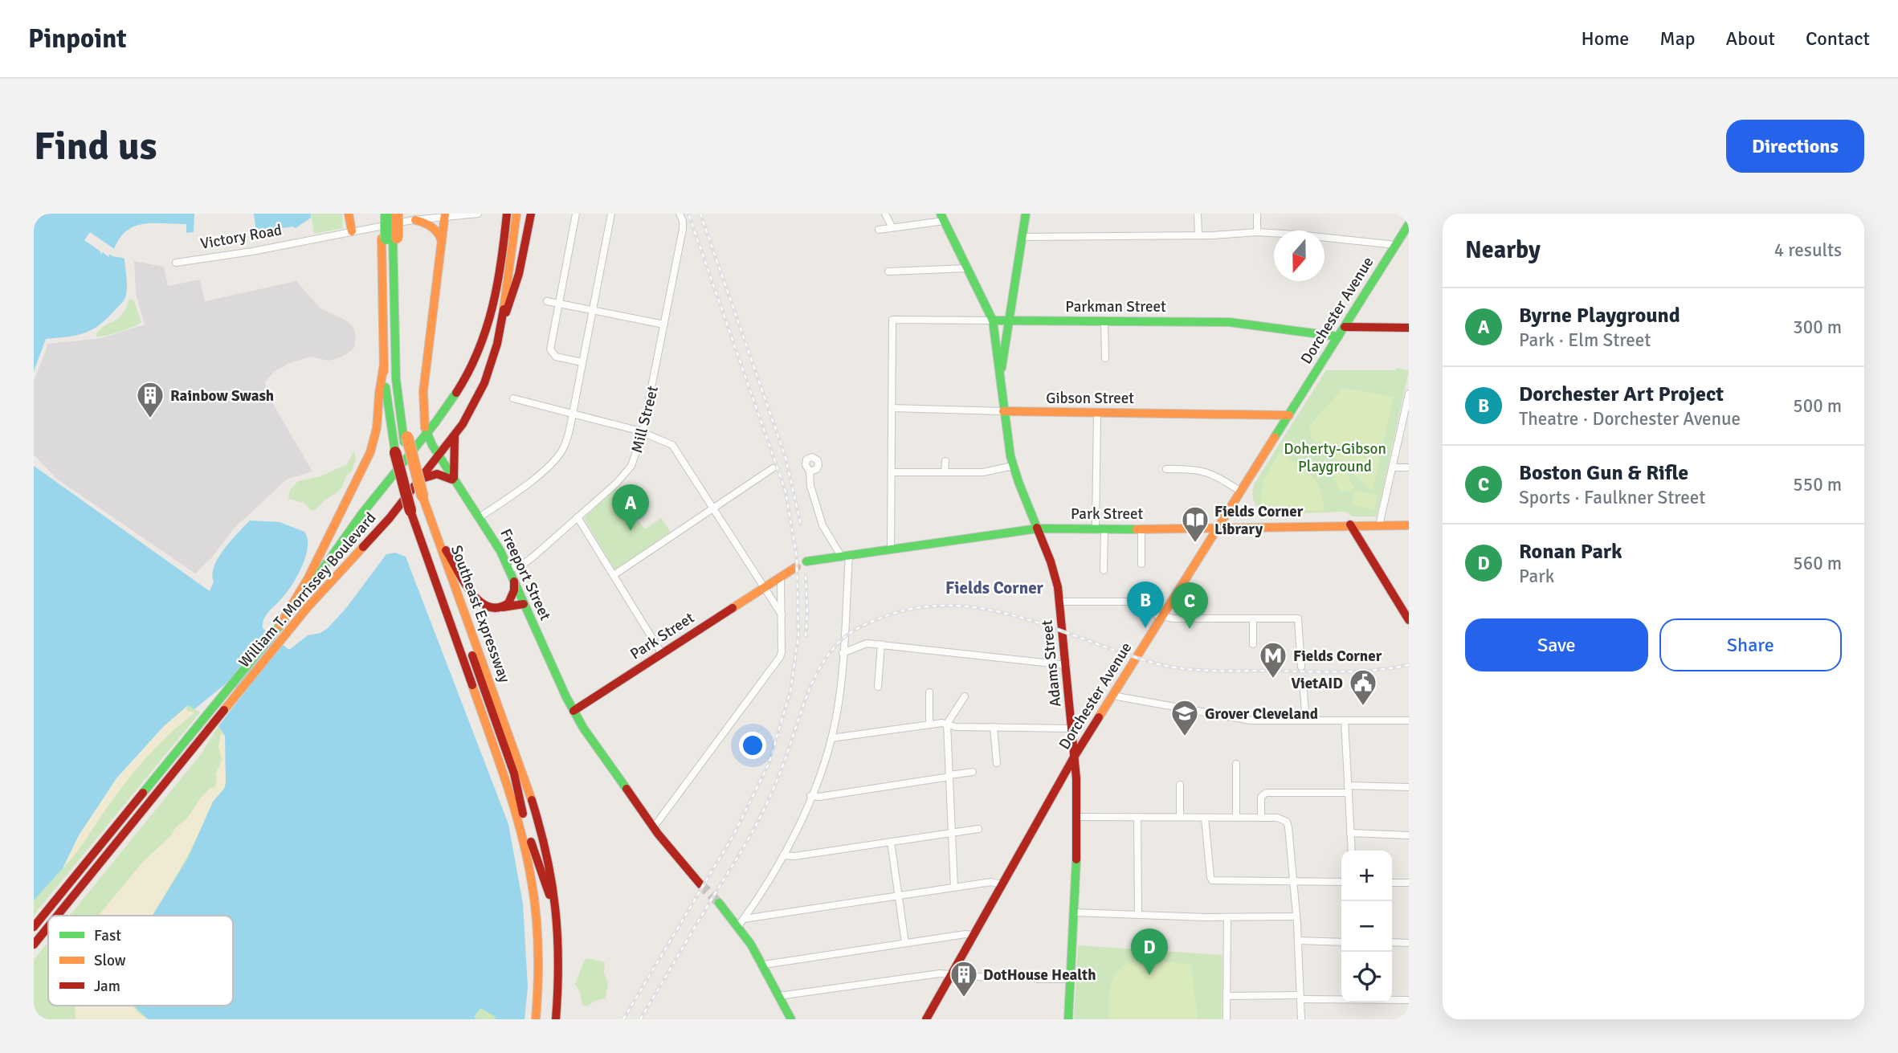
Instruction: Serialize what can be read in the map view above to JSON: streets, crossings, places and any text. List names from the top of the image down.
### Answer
{
  "streets": {
    "main road": [
      "Parkman Street",
      "Dorchester Avenue",
      "Gibson Street",
      "Park Street",
      "Freeport Street",
      "William T. Morrissey Boulevard",
      "Southeast Expressway",
      "Adams Street"
    ],
    "street": ["Victory Road", "Mill Street"]
  },
  "crossings": [
    ["Victory Road", "Freeport Street"],
    ["Parkman Street", "Dorchester Avenue"],
    ["Parkman Street", "Gibson Street"],
    ["Parkman Street", "Adams Street"],
    ["Dorchester Avenue", "Gibson Street"],
    ["Dorchester Avenue", "Park Street"],
    ["Dorchester Avenue", "Adams Street"],
    ["Gibson Street", "Adams Street"],
    ["Mill Street", "Freeport Street"],
    ["Park Street", "Freeport Street"],
    ["Park Street", "Adams Street"],
    ["Freeport Street", "William T. Morrissey Boulevard"]
  ],
  "districts": ["Fields Corner"],
  "parks": ["Doherty-Gibson Playground"],
  "places": {
    "building": ["Rainbow Swash", "DotHouse Health"],
    "library": ["Fields Corner Library"],
    "metro station": ["Fields Corner"],
    "public building": ["VietAID"],
    "school or university": ["Grover Cleveland"]
  },
  "legend": ["Fast", "Slow", "Jam"],
  "north": "bottom",
  "page": {
    "header": "Pinpoint",
    "nav": [
      "Home",
      "Map",
      "About",
      "Contact"
    ],
    "buttons": [
      "Directions",
      ["Save", "Share"]
    ],
    "title": "Find us",
    "heading": ["Nearby", "4 results"],
    "list": [
      {
        "mark": "A",
        "name": "Byrne Playground",
        "note": "Park · Elm Street",
        "value": "300 m"
      },
      {
        "mark": "B",
        "name": "Dorchester Art Project",
        "note": "Theatre · Dorchester Avenue",
        "value": "500 m"
      },
      {
        "mark": "C",
        "name": "Boston Gun & Rifle",
        "note": "Sports · Faulkner Street",
        "value": "550 m"
      },
      {
        "mark": "D",
        "name": "Ronan Park",
        "note": "Park",
        "value": "560 m"
      }
    ],
    "pins": [
      "A",
      "B",
      "C",
      "D"
    ],
    "map_buttons": ["+", "−"]
  }
}
